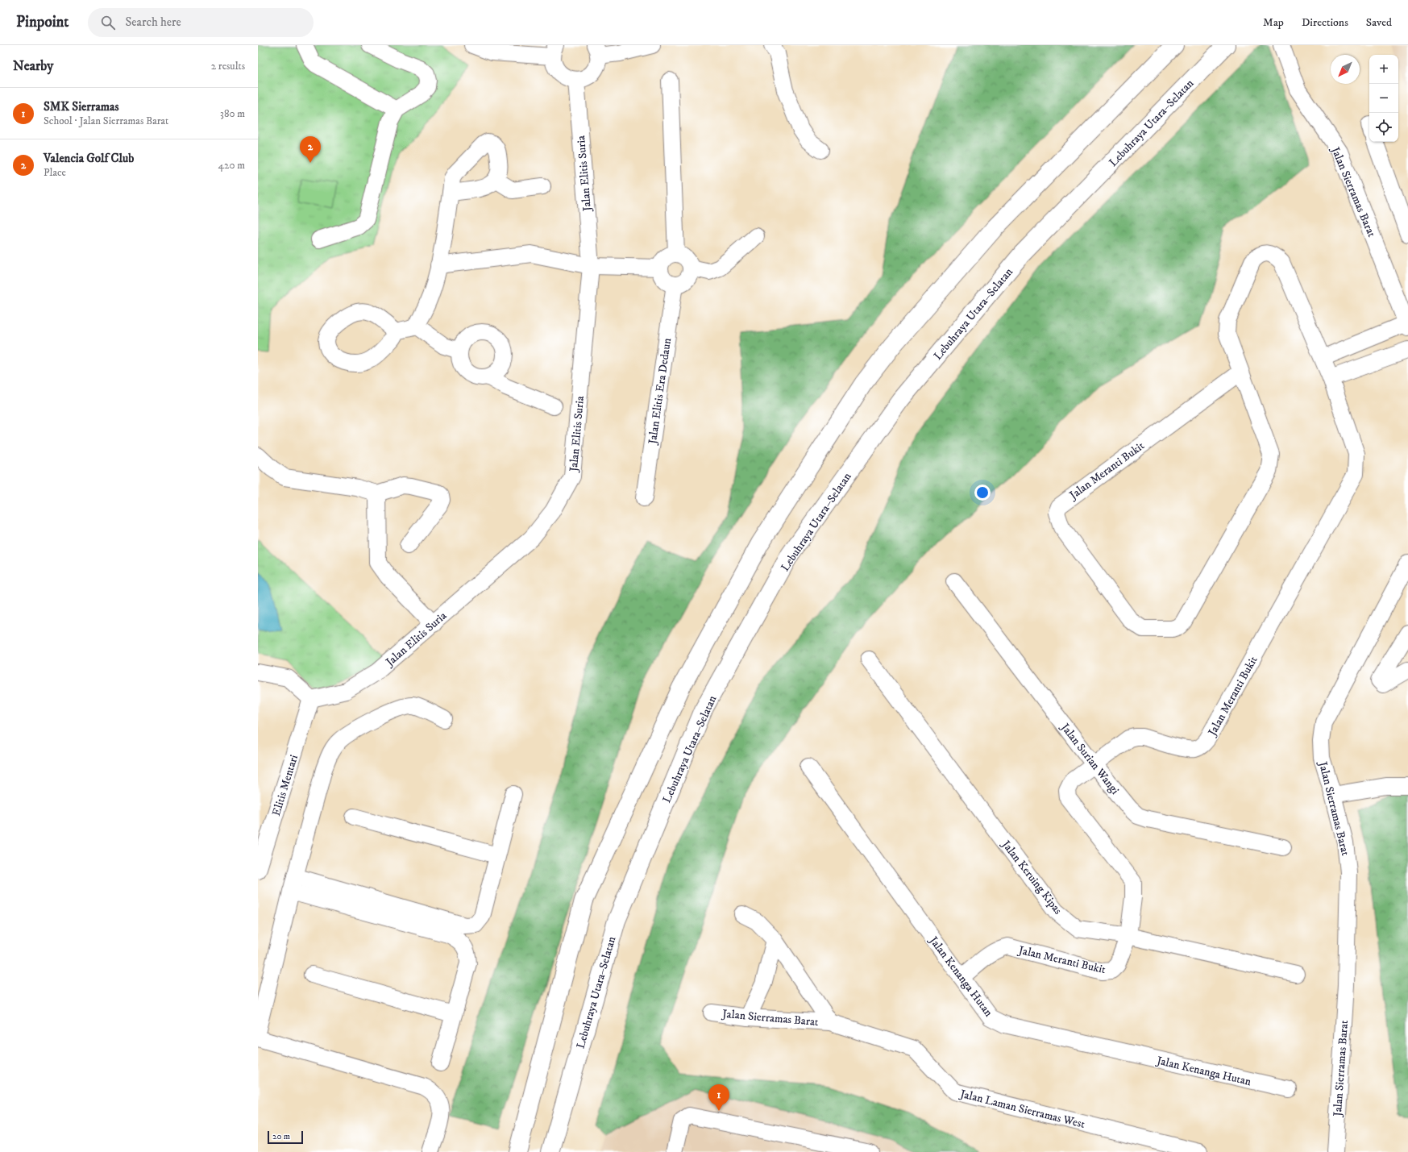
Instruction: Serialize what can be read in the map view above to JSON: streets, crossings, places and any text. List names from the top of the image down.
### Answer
{
  "streets": {
    "highway": ["Lebuhraya Utara–Selatan"],
    "street": [
      "Jalan Elitis Suria",
      "Jalan Sierramas Barat",
      "Jalan Elitis Era Dedaun",
      "Jalan Meranti Bukit",
      "Jalan Surian Wangi",
      "Elitis Mentari",
      "Jalan Keruing Kipas",
      "Jalan Kenanga Hutan",
      "Jalan Laman Sierramas West"
    ]
  },
  "crossings": [
    ["Jalan Elitis Suria", "Elitis Mentari"],
    ["Jalan Sierramas Barat", "Jalan Laman Sierramas West"],
    ["Jalan Meranti Bukit", "Jalan Surian Wangi"],
    ["Jalan Meranti Bukit", "Jalan Keruing Kipas"],
    ["Jalan Meranti Bukit", "Jalan Kenanga Hutan"]
  ],
  "scale_bar": "20 m",
  "north": "bottom left",
  "page": {
    "header": "Pinpoint",
    "search": "Search here",
    "nav": ["Map", "Directions", "Saved"],
    "heading": ["Nearby", "2 results"],
    "map_buttons": ["+", "−"],
    "list": [
      {
        "mark": "1",
        "name": "SMK Sierramas",
        "note": "School · Jalan Sierramas Barat",
        "value": "380 m"
      },
      {
        "mark": "2",
        "name": "Valencia Golf Club",
        "note": "Place",
        "value": "420 m"
      }
    ],
    "pins": ["2", "1"],
    "scale": "20 m"
  }
}
